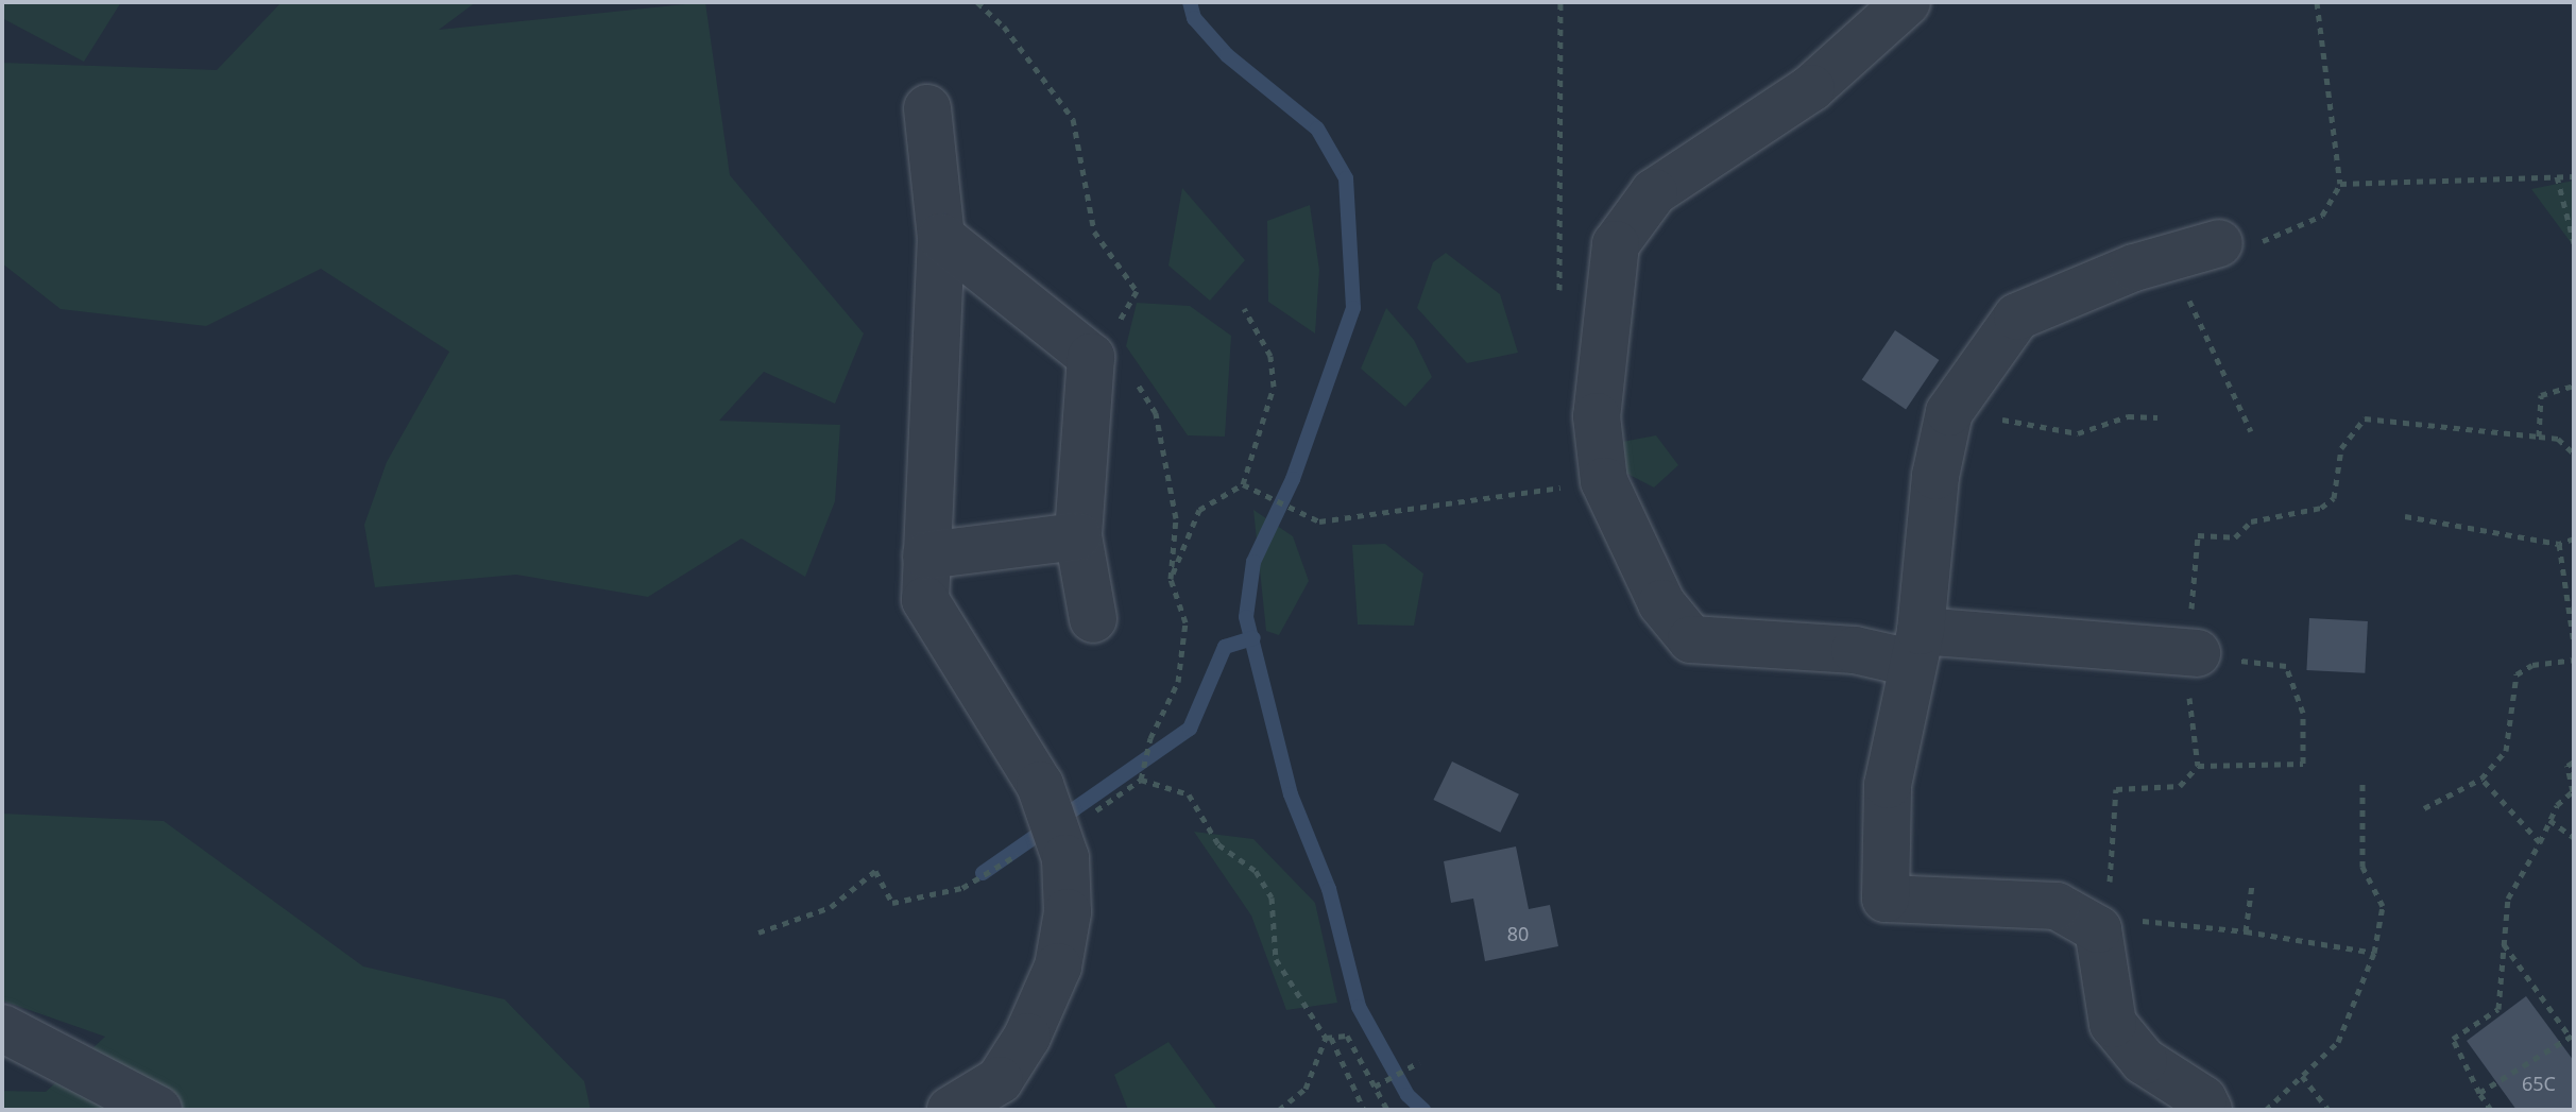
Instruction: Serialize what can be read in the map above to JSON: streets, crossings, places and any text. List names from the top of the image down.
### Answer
{
  "house_numbers": ["80", "65C"]
}
